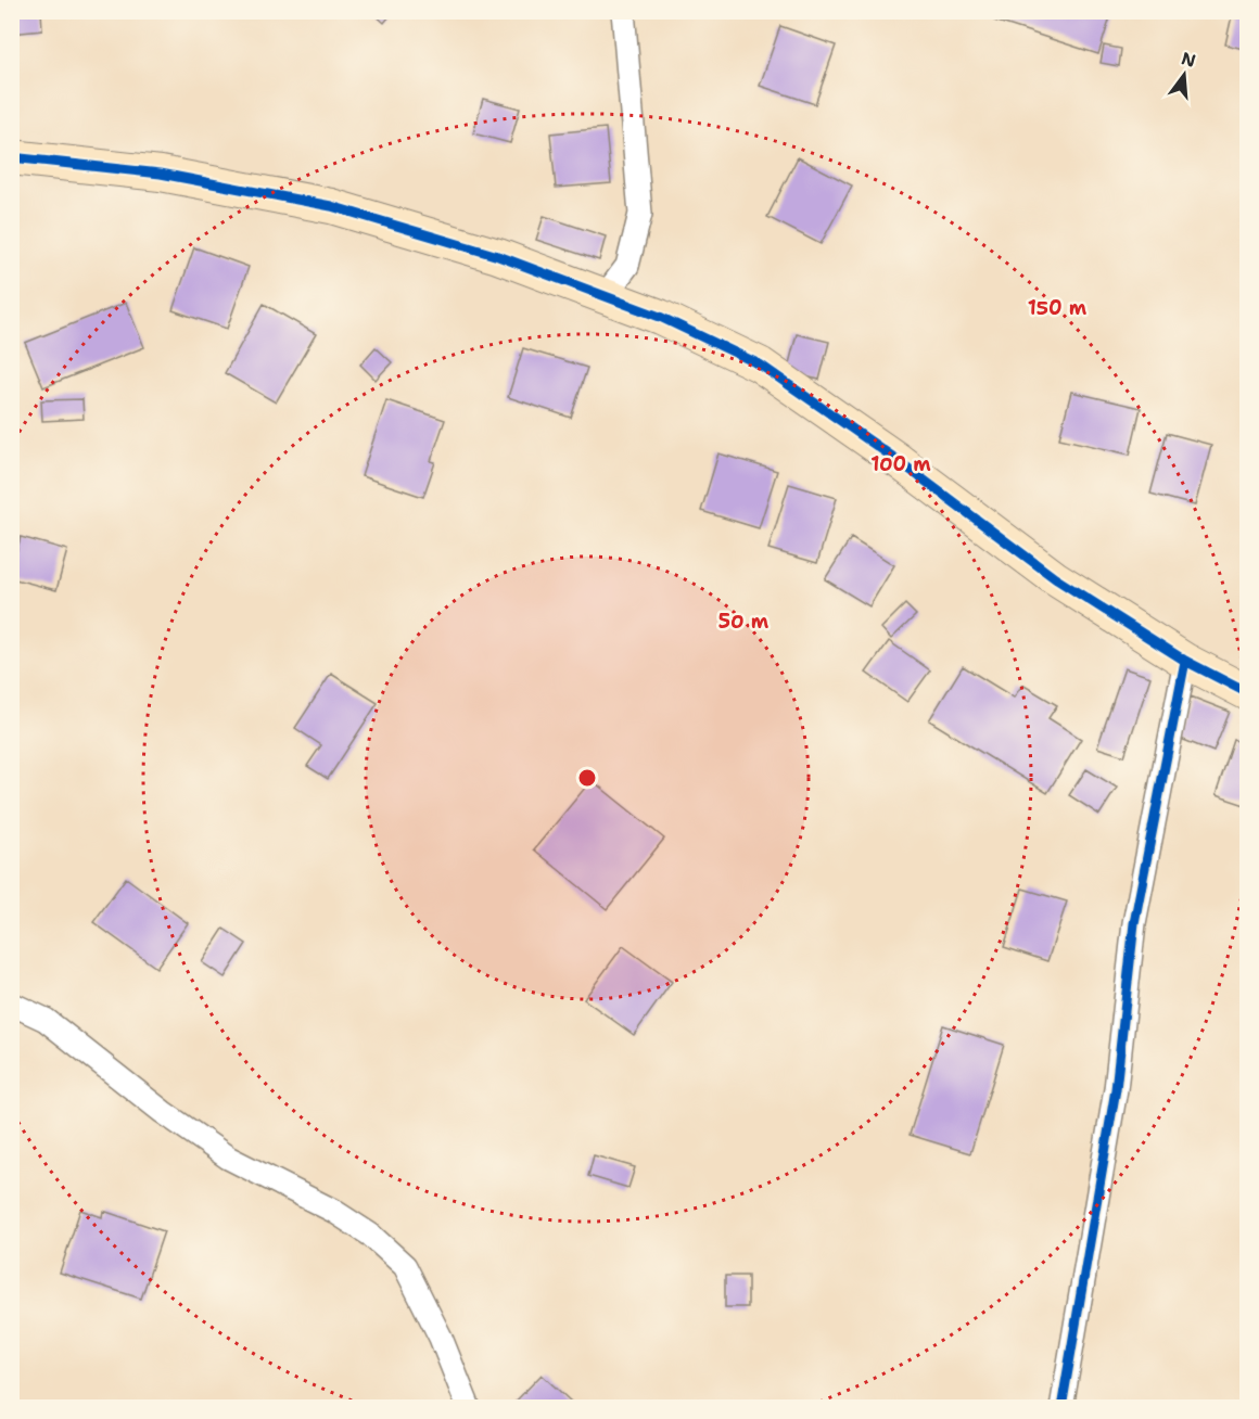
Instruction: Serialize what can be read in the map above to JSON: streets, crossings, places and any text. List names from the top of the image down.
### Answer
{
  "north": "top",
  "rings": ["150 m", "100 m", "50 m"]
}
